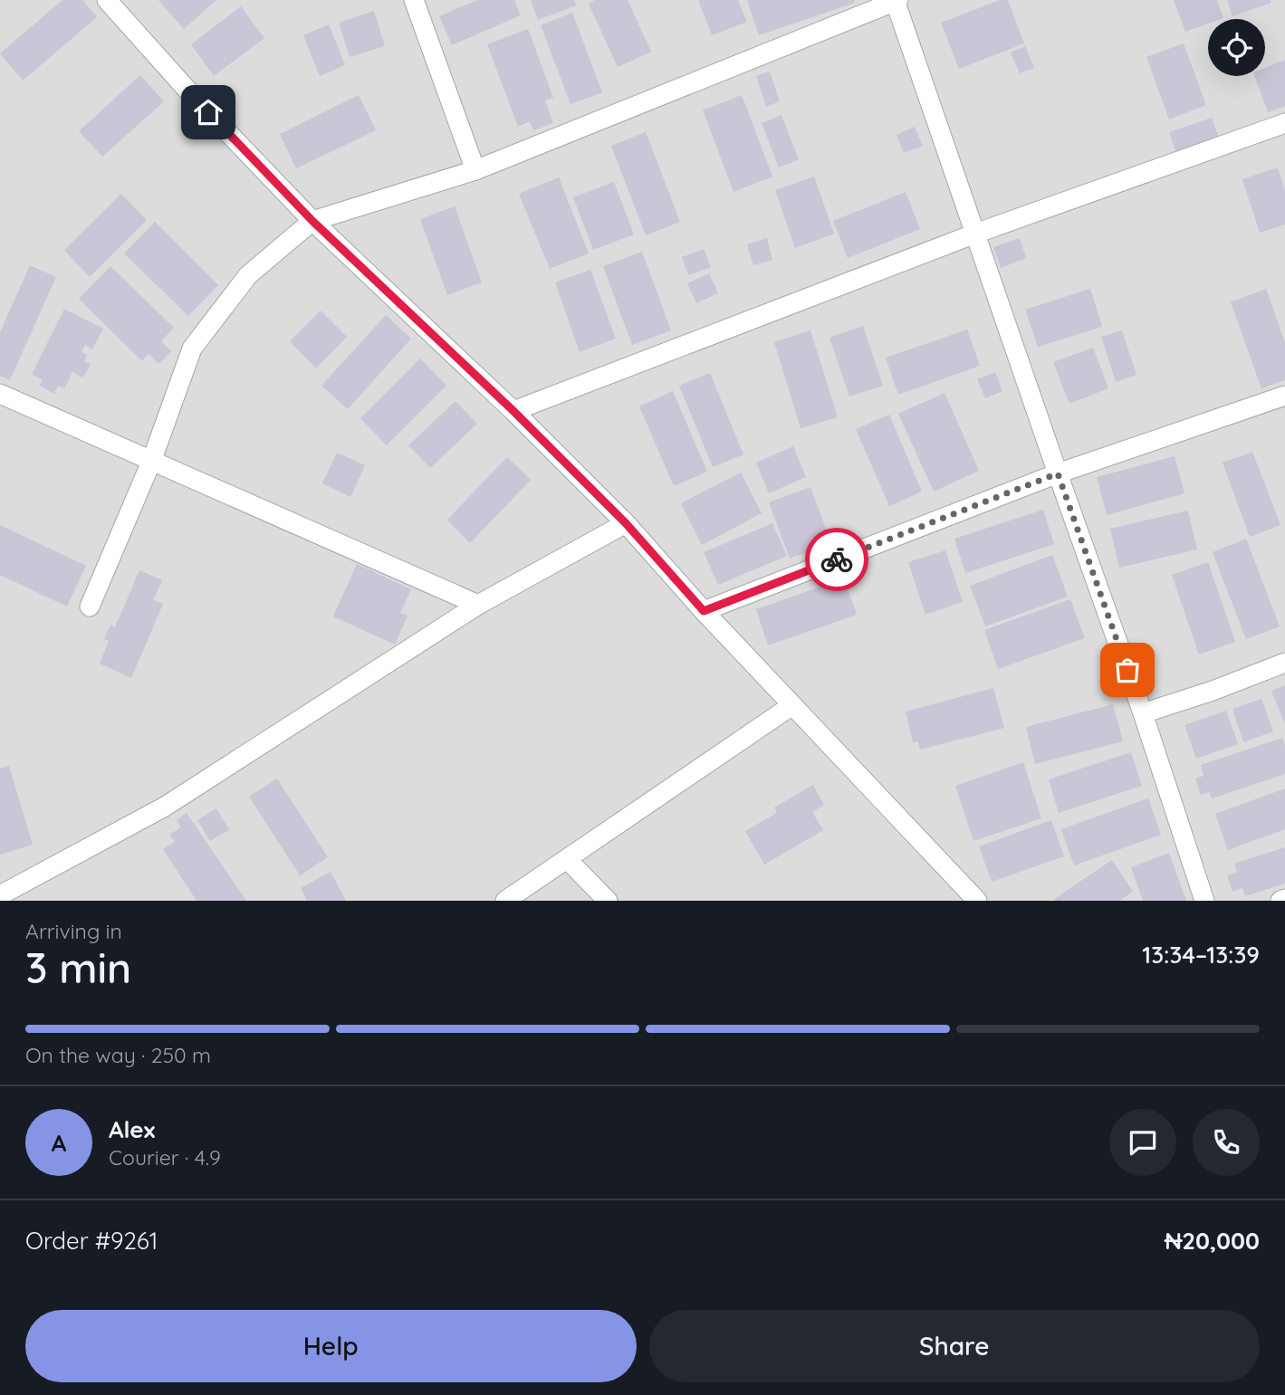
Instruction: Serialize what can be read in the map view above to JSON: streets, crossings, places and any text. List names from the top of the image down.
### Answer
{
  "page": {
    "heading": ["3 min", "Arriving in", "13:34–13:39"],
    "panel": [
      "Alex",
      "Courier · 4.9",
      "Order #9261",
      "₦20,000"
    ],
    "bar": "On the way · 250 m",
    "round": "A",
    "buttons": ["Help", "Share"]
  }
}
